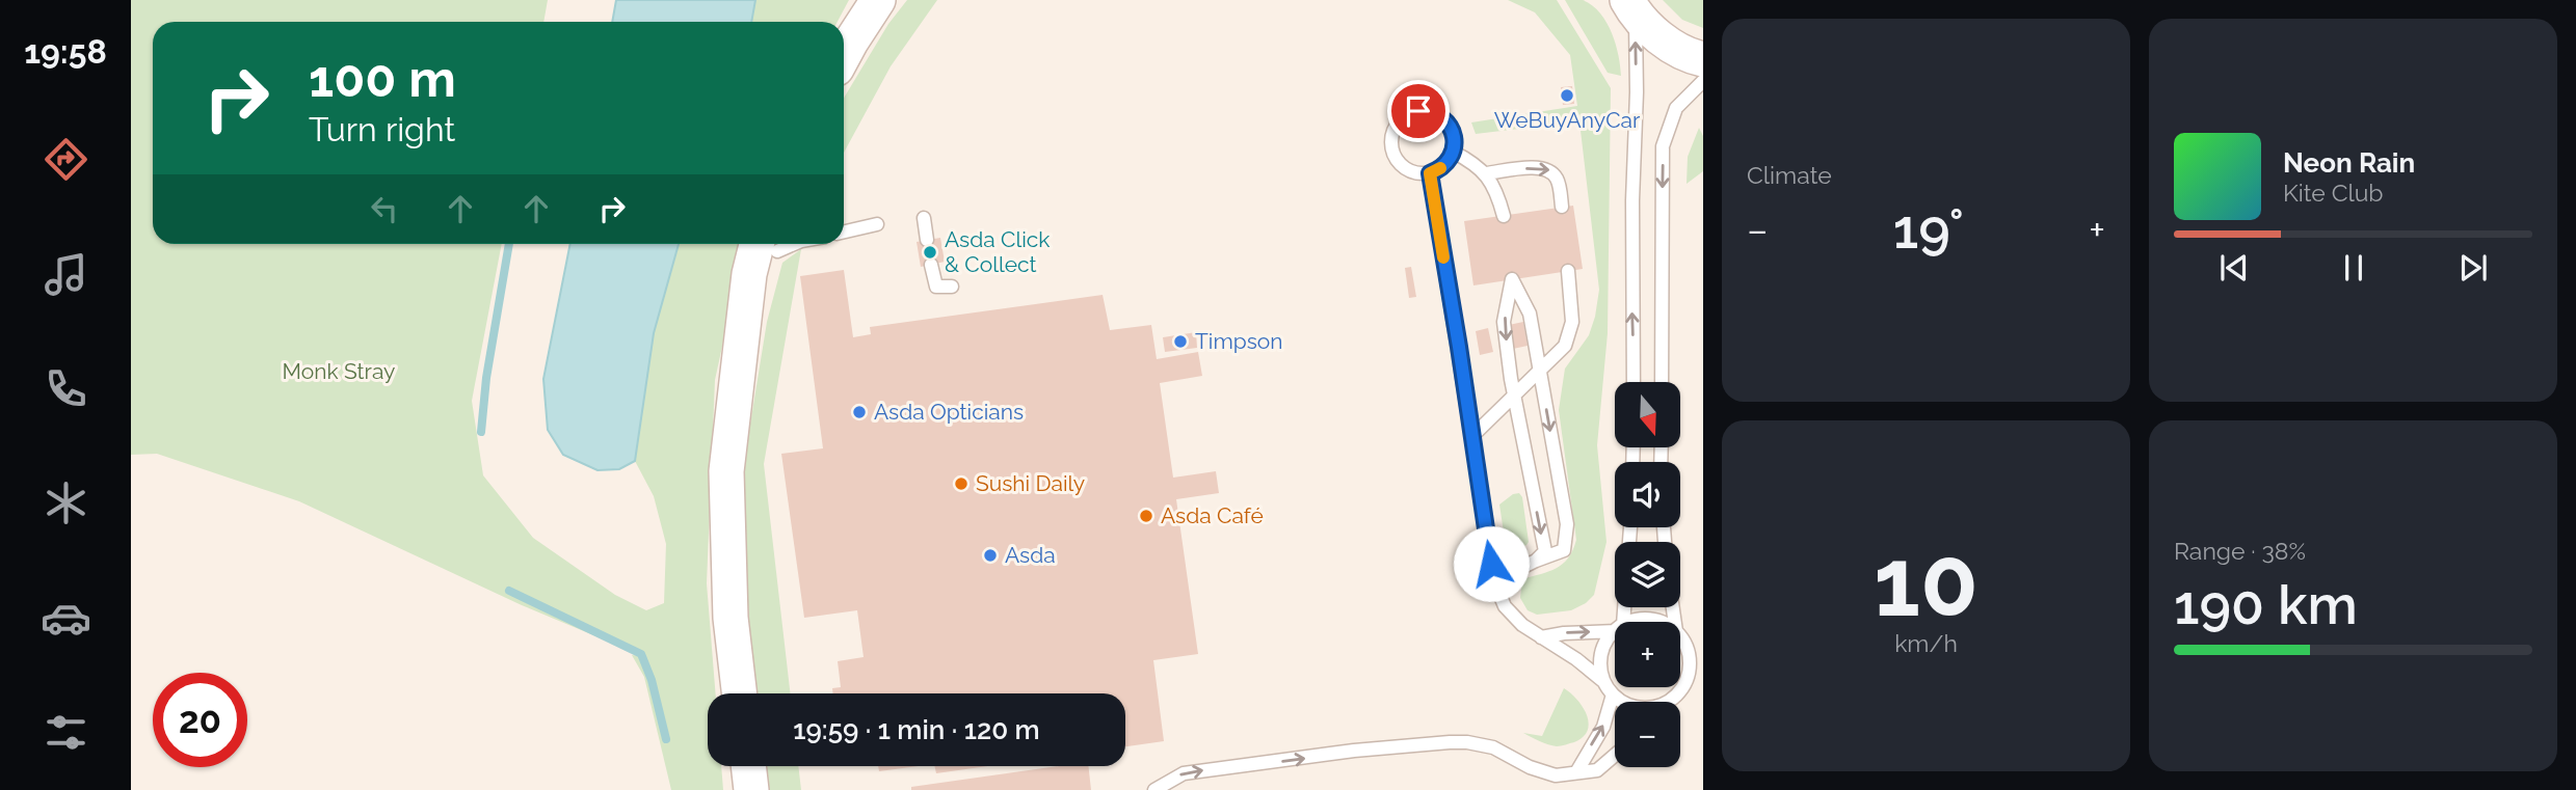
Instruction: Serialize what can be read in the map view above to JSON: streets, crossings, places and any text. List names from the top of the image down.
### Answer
{
  "parks": ["Monk Stray"],
  "places": [
    "WeBuyAnyCar",
    "Asda Click & Collect",
    "Timpson",
    "Asda Opticians",
    "Sushi Daily",
    "Asda Café",
    "Asda"
  ],
  "north": "bottom",
  "page": {
    "tabs": "19:58",
    "tile": [
      "Climate",
      ["10", "km/h"],
      ["Range · 38%", "190 km"]
    ],
    "turn": ["100 m", "Turn right"],
    "song": ["Neon Rain", "Kite Club"],
    "heat": ["−", "19°", "+"],
    "map_buttons": ["+", "−"],
    "limit": "20",
    "trip": "19:59 · 1 min · 120 m"
  }
}
